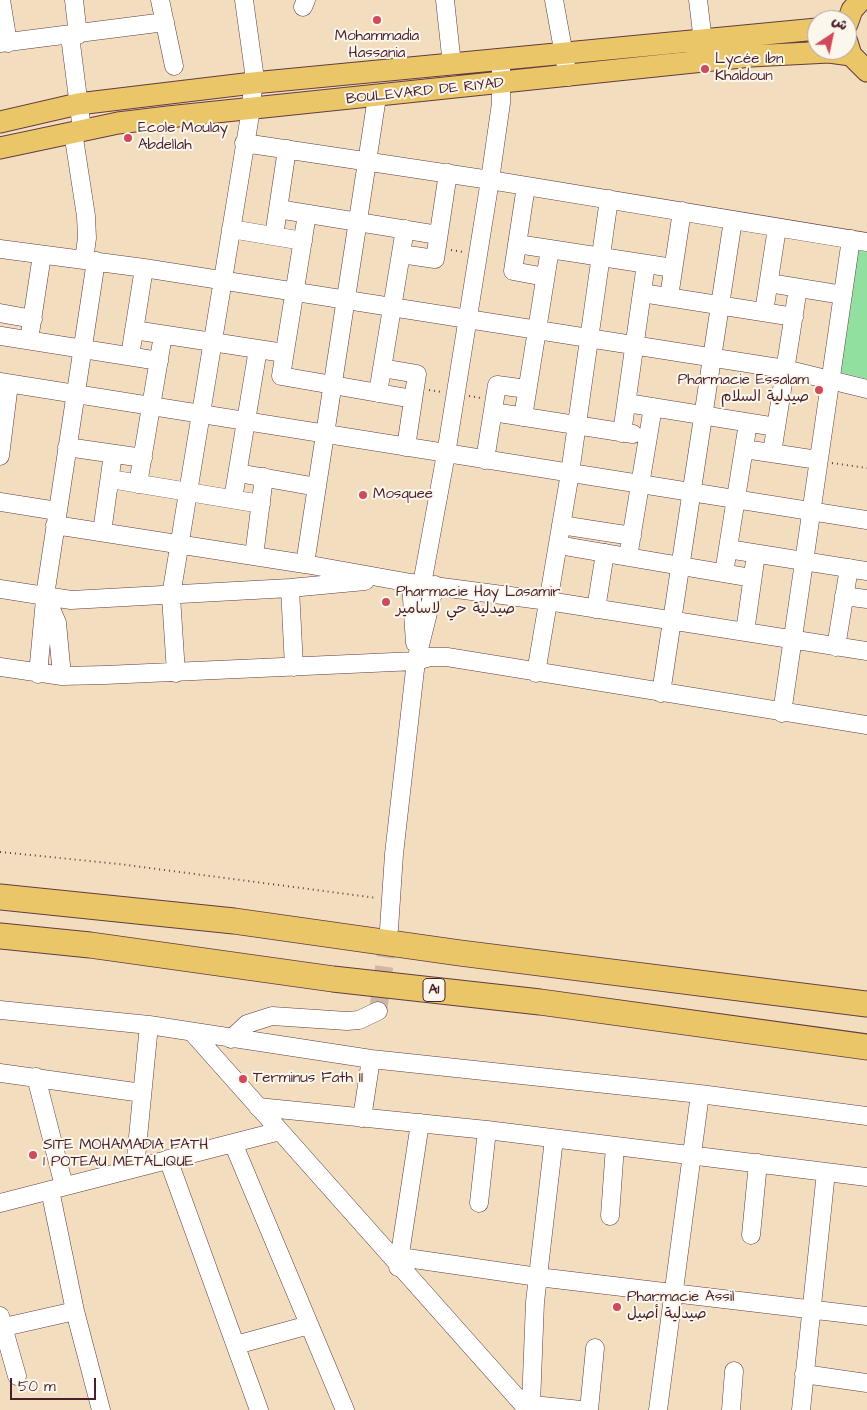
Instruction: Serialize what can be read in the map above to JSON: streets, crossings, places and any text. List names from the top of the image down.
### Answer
{
  "streets": {
    "highway": ["A1"],
    "main road": ["BOULEVARD DE RIYAD"]
  },
  "places": [
    "Mohammadia Hassania",
    "Lycée Ibn Khaldoun",
    "Ecole Moulay Abdellah",
    "Pharmacie Essalam صيدلية السلام",
    "Mosquee",
    "Pharmacie Hay Lasamir صيدلية حي لاسامير",
    "Terminus Fath II",
    "SITE MOHAMADIA FATH 1 POTEAU METALIQUE",
    "Pharmacie Assil صيدلية أصيل"
  ],
  "scale_bar": "50 m",
  "north": "top right"
}
